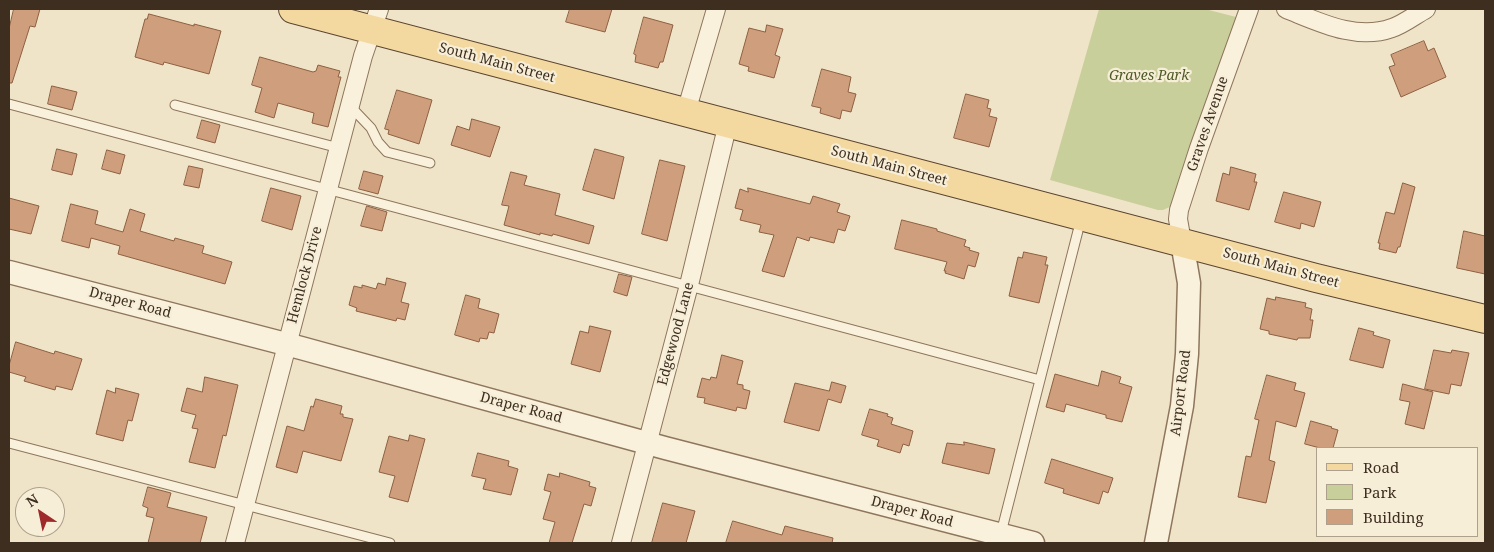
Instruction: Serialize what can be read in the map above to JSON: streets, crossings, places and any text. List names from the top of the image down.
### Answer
{
  "streets": {
    "main road": ["South Main Street"],
    "street": [
      "Graves Avenue",
      "Hemlock Drive",
      "Draper Road",
      "Edgewood Lane",
      "Airport Road"
    ]
  },
  "crossings": [
    ["South Main Street", "Graves Avenue"],
    ["South Main Street", "Hemlock Drive"],
    ["South Main Street", "Edgewood Lane"],
    ["South Main Street", "Airport Road"],
    ["Graves Avenue", "Airport Road"],
    ["Hemlock Drive", "Draper Road"],
    ["Draper Road", "Edgewood Lane"]
  ],
  "parks": ["Graves Park"],
  "legend": ["Road", "Park", "Building"],
  "north": "top left"
}
